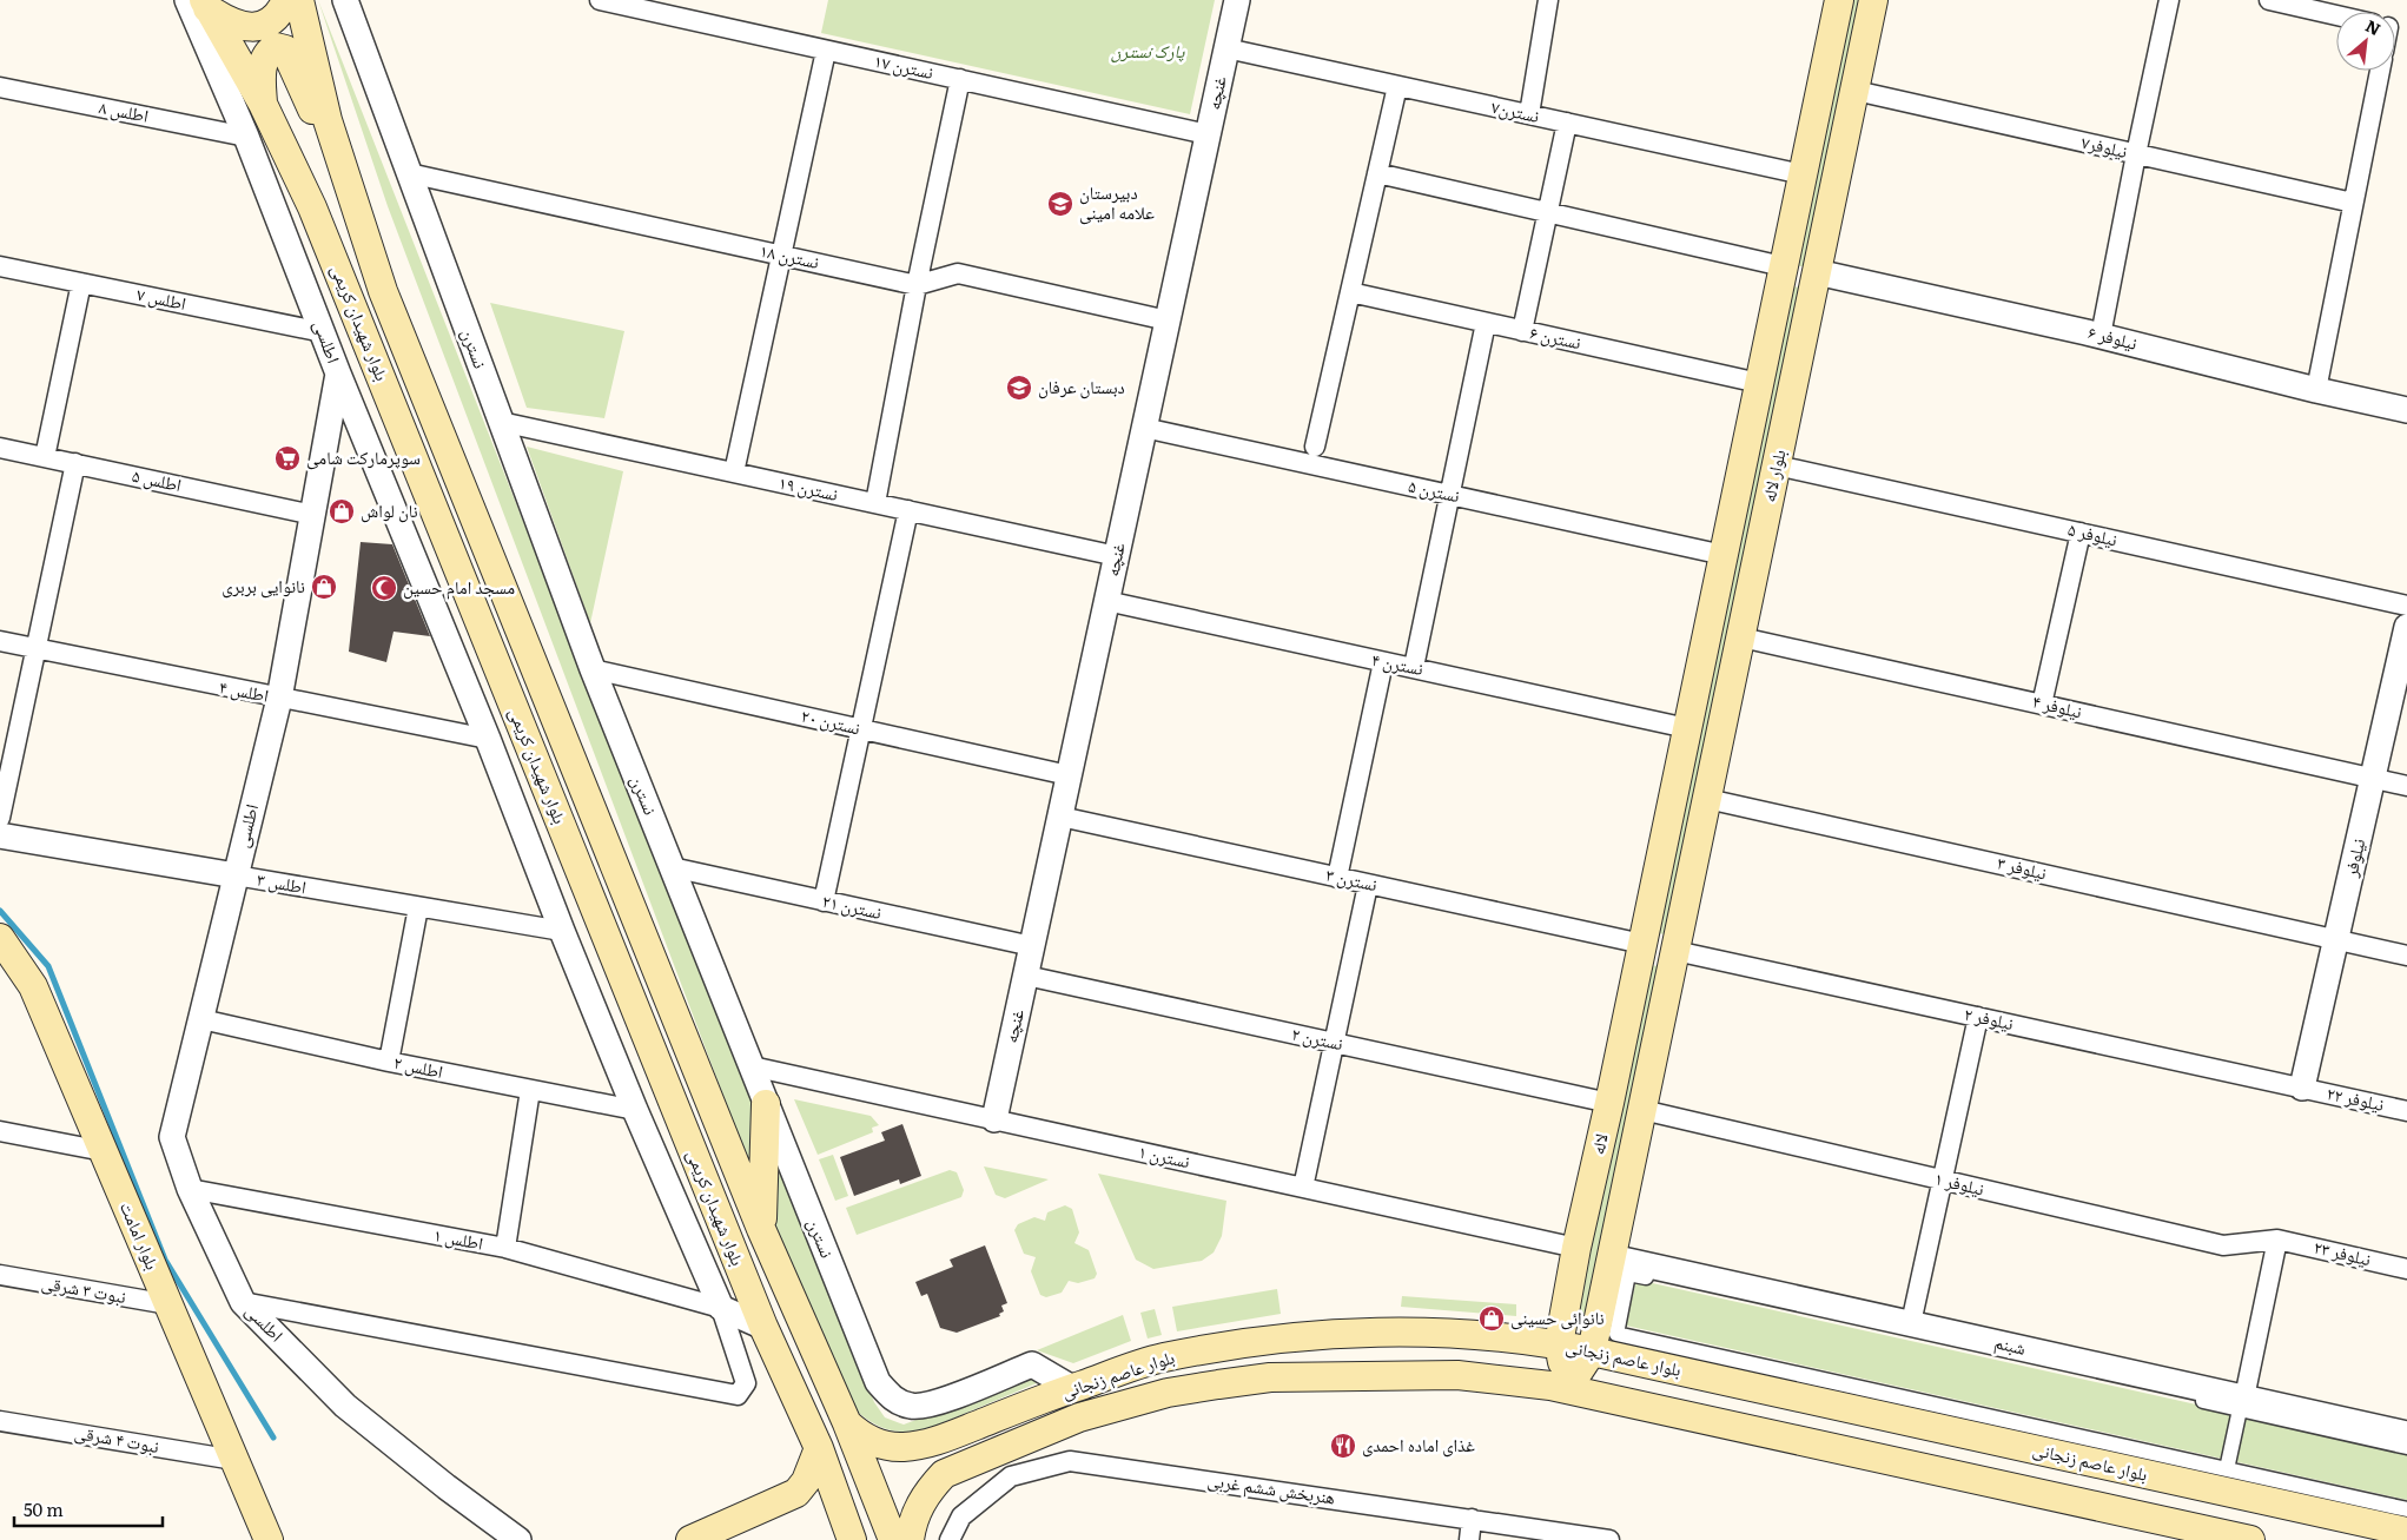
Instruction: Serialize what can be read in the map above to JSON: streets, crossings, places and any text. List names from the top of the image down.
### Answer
{
  "streets": {
    "main road": [
      "بلوار شهیدان کریمی",
      "بلوار لاله",
      "لاله",
      "بلوار امامت",
      "بلوار عاصم زنجانی"
    ],
    "street": [
      "نسترن ۱۷",
      "غنچه",
      "اطلس ۸",
      "نسترن۷",
      "نیلوفر۷",
      "نسترن ۱۸",
      "اطلس ۷",
      "نسترن ۶",
      "نیلوفر ۶",
      "اطلسی",
      "نسترن",
      "اطلس ۵",
      "نسترن ۱۹",
      "نسترن ۵",
      "نیلوفر ۵",
      "نسترن ۴",
      "اطلس ۴",
      "نیلوفر ۴",
      "نسترن ۲۰",
      "نیلوفر",
      "نیلوفر ۳",
      "نسترن ۳",
      "اطلس ۳",
      "نسترن ۲۱",
      "نیلوفر ۲",
      "نسترن ۲",
      "اطلس ۲",
      "نیلوفر ۲۲",
      "نسترن ۱",
      "نیلوفر ۱",
      "اطلس ۱",
      "نیلوفر ۲۳",
      "نبوت ۳ شرقی",
      "شبنم",
      "نبوت ۴ شرقی",
      "هنربخش ششم غربی"
    ]
  },
  "crossings": [
    ["نسترن ۱۷", "غنچه"],
    ["غنچه", "نسترن۷"],
    ["غنچه", "نسترن ۱۸"],
    ["غنچه", "نسترن ۱۹"],
    ["غنچه", "نسترن ۵"],
    ["غنچه", "نسترن ۴"],
    ["غنچه", "نسترن ۲۰"],
    ["غنچه", "نسترن ۳"],
    ["غنچه", "نسترن ۲۱"],
    ["غنچه", "نسترن ۲"],
    ["غنچه", "نسترن ۱"],
    ["اطلس ۸", "اطلسی"],
    ["نسترن۷", "بلوار لاله"],
    ["نیلوفر۷", "بلوار لاله"],
    ["نسترن ۱۸", "نسترن"],
    ["اطلس ۷", "اطلسی"],
    ["بلوار شهیدان کریمی", "اطلسی"],
    ["بلوار شهیدان کریمی", "بلوار عاصم زنجانی"],
    ["نسترن ۶", "بلوار لاله"],
    ["نیلوفر ۶", "بلوار لاله"],
    ["اطلسی", "اطلس ۵"],
    ["اطلسی", "اطلس ۴"],
    ["اطلسی", "اطلس ۳"],
    ["اطلسی", "اطلس ۲"],
    ["اطلسی", "اطلس ۱"],
    ["نسترن", "نسترن ۱۹"],
    ["نسترن", "نسترن ۲۰"],
    ["نسترن", "نسترن ۲۱"],
    ["نسترن", "نسترن ۱"],
    ["نسترن", "بلوار عاصم زنجانی"],
    ["بلوار لاله", "نسترن ۵"],
    ["بلوار لاله", "نیلوفر ۵"],
    ["بلوار لاله", "نسترن ۴"],
    ["بلوار لاله", "نیلوفر ۴"],
    ["بلوار لاله", "نیلوفر ۳"],
    ["بلوار لاله", "نسترن ۳"],
    ["بلوار لاله", "نیلوفر ۲"],
    ["بلوار لاله", "لاله"],
    ["نیلوفر ۴", "نیلوفر"],
    ["نیلوفر", "نیلوفر ۳"],
    ["نیلوفر", "نیلوفر ۲"],
    ["نیلوفر", "نیلوفر ۲۲"],
    ["نسترن ۳", "لاله"],
    ["نیلوفر ۲", "نیلوفر ۲۲"],
    ["نیلوفر ۲", "لاله"],
    ["نسترن ۲", "لاله"],
    ["لاله", "نسترن ۱"],
    ["لاله", "نیلوفر ۱"],
    ["لاله", "شبنم"],
    ["لاله", "بلوار عاصم زنجانی"],
    ["نیلوفر ۱", "نیلوفر ۲۳"],
    ["بلوار امامت", "نبوت ۳ شرقی"],
    ["بلوار امامت", "نبوت ۴ شرقی"]
  ],
  "parks": ["پارک نسترن"],
  "places": {
    "school or university": ["دبیرستان علامه امینی", "دبستان عرفان"],
    "supermarket": ["سوپرمارکت شامی"],
    "shop": ["نان لواش", "نانوایی بربری", "نانوائی حسینی"],
    "mosque": ["مسجد امام حسین"],
    "restaurant": ["غذای اماده احمدی"]
  },
  "scale_bar": "50 m",
  "north": "top right"
}
